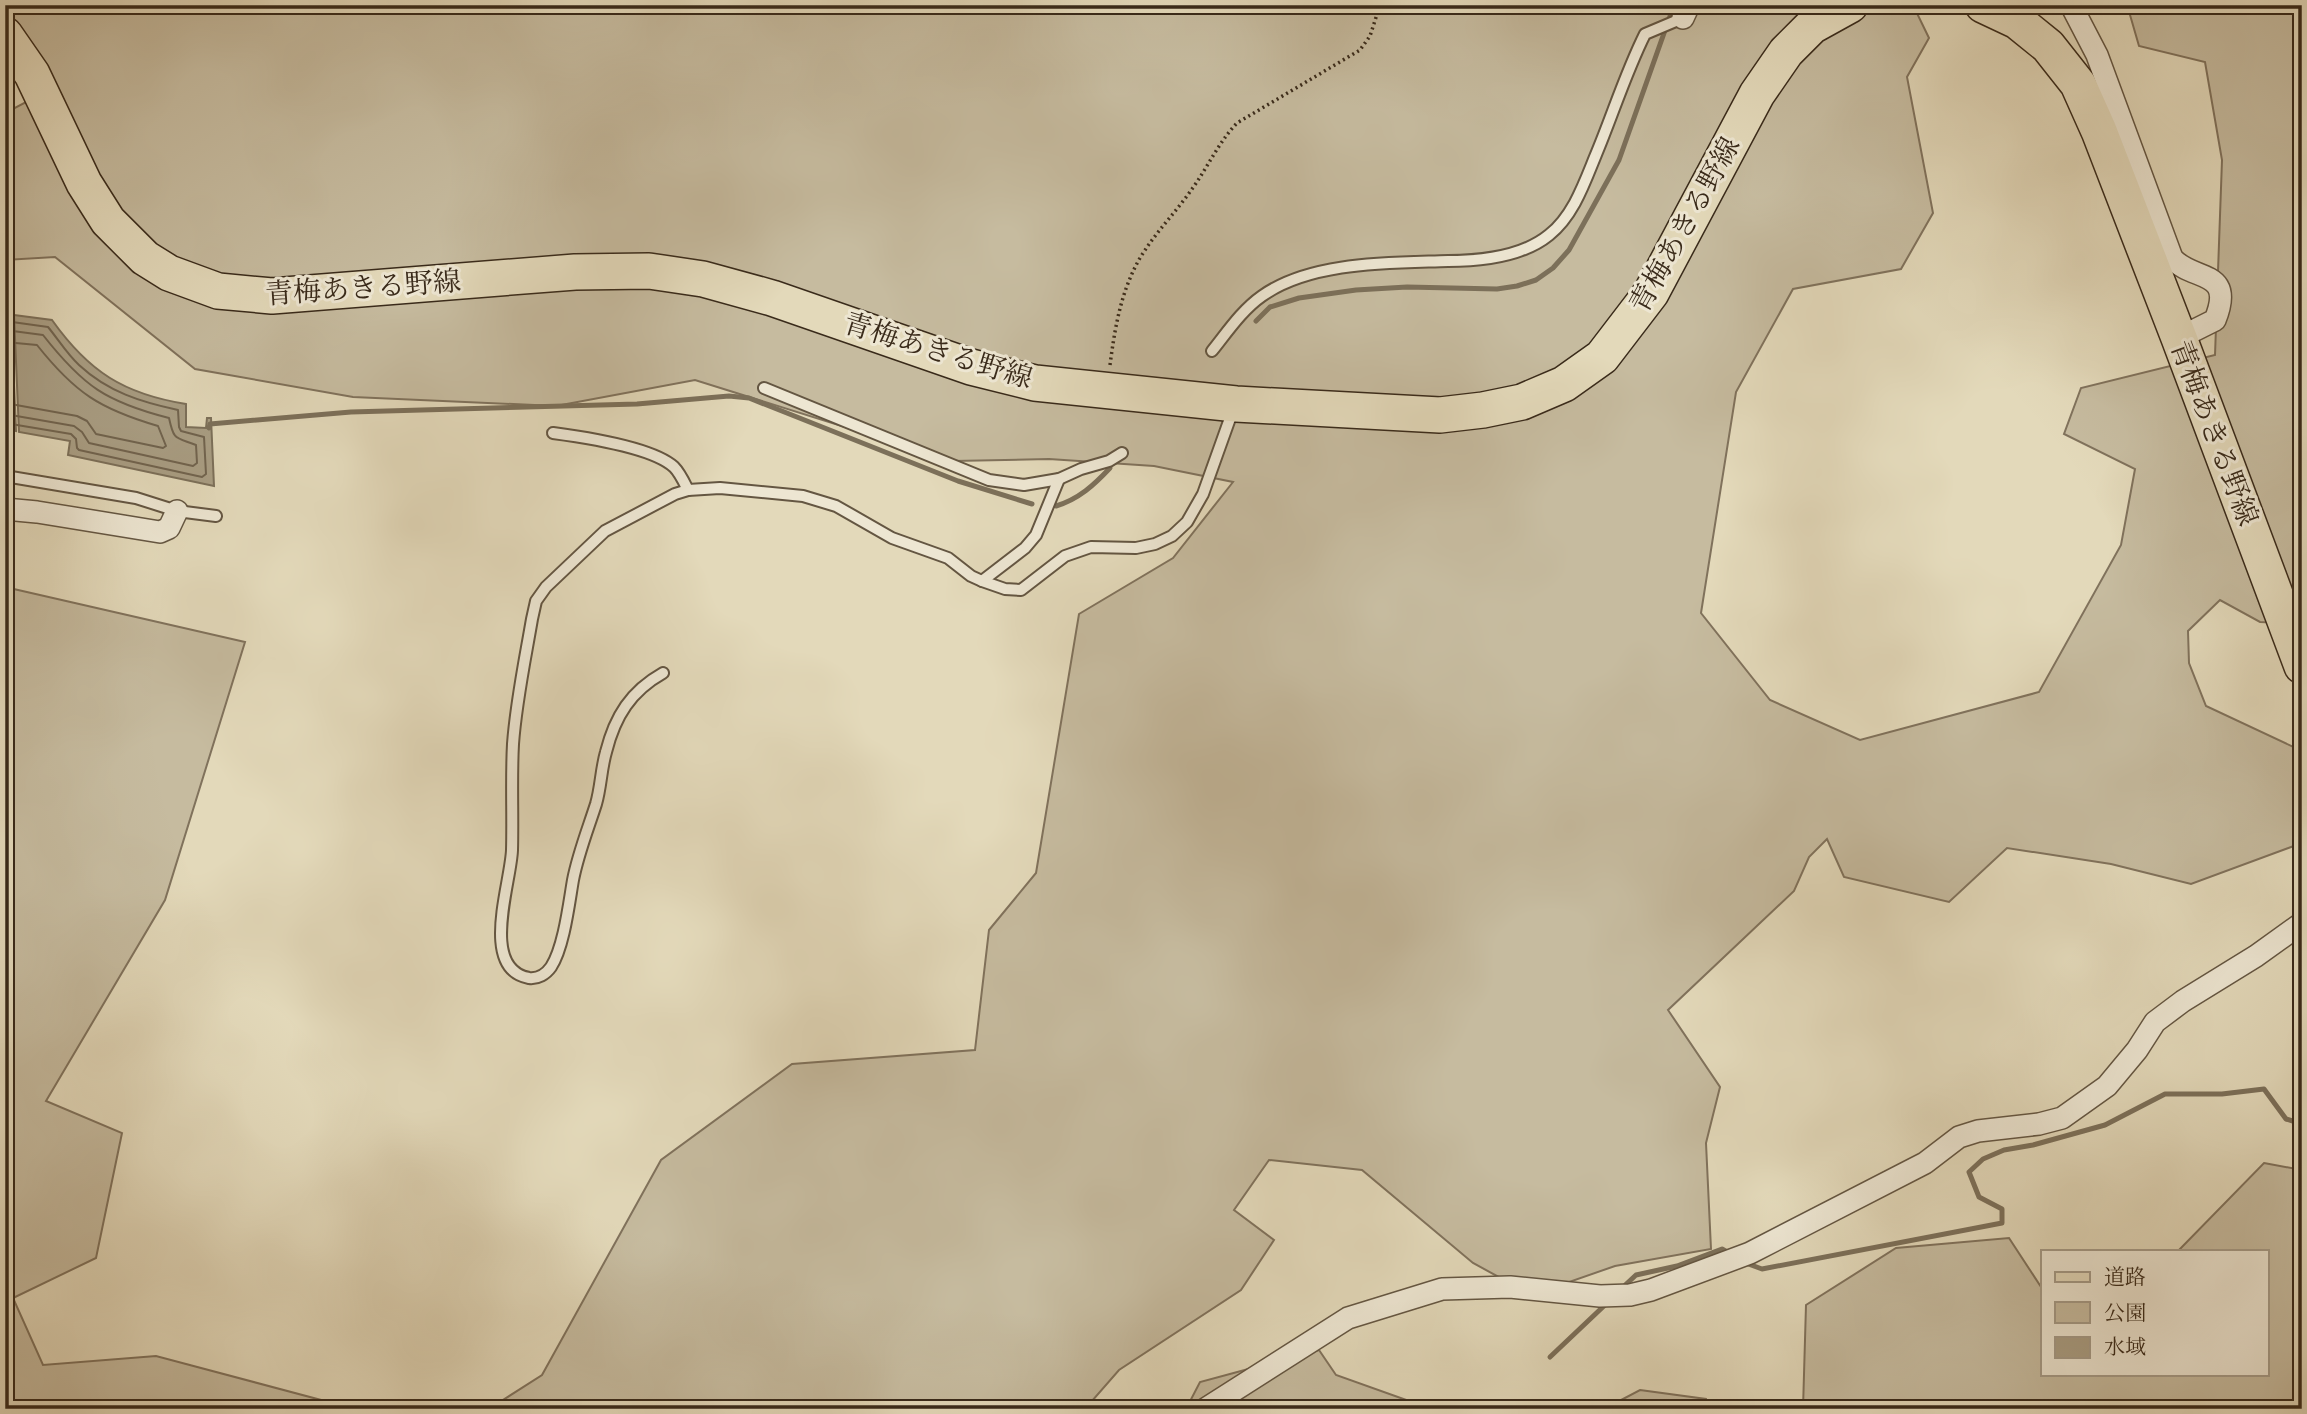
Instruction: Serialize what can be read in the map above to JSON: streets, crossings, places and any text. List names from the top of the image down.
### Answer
{
  "streets": {
    "main road": ["青梅あきる野線"]
  },
  "legend": ["道路", "公園", "水域"]
}
